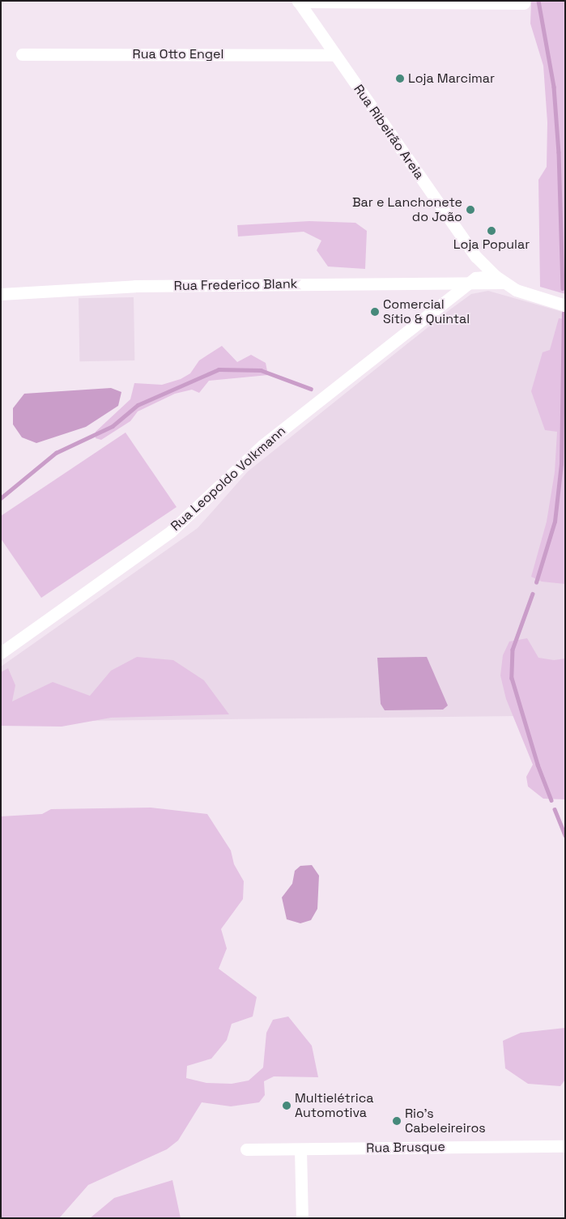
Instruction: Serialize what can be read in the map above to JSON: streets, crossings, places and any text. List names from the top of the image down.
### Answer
{
  "streets": {
    "street": [
      "Rua Otto Engel",
      "Rua Ribeirão Areia",
      "Rua Frederico Blank",
      "Rua Leopoldo Volkmann",
      "Rua Brusque"
    ]
  },
  "crossings": [
    ["Rua Otto Engel", "Rua Ribeirão Areia"],
    ["Rua Frederico Blank", "Rua Leopoldo Volkmann"]
  ],
  "places": [
    "Loja Marcimar",
    "Bar e Lanchonete do João",
    "Loja Popular",
    "Comercial Sítio & Quintal",
    "Multielétrica Automotiva",
    "Rio's Cabeleireiros"
  ]
}
